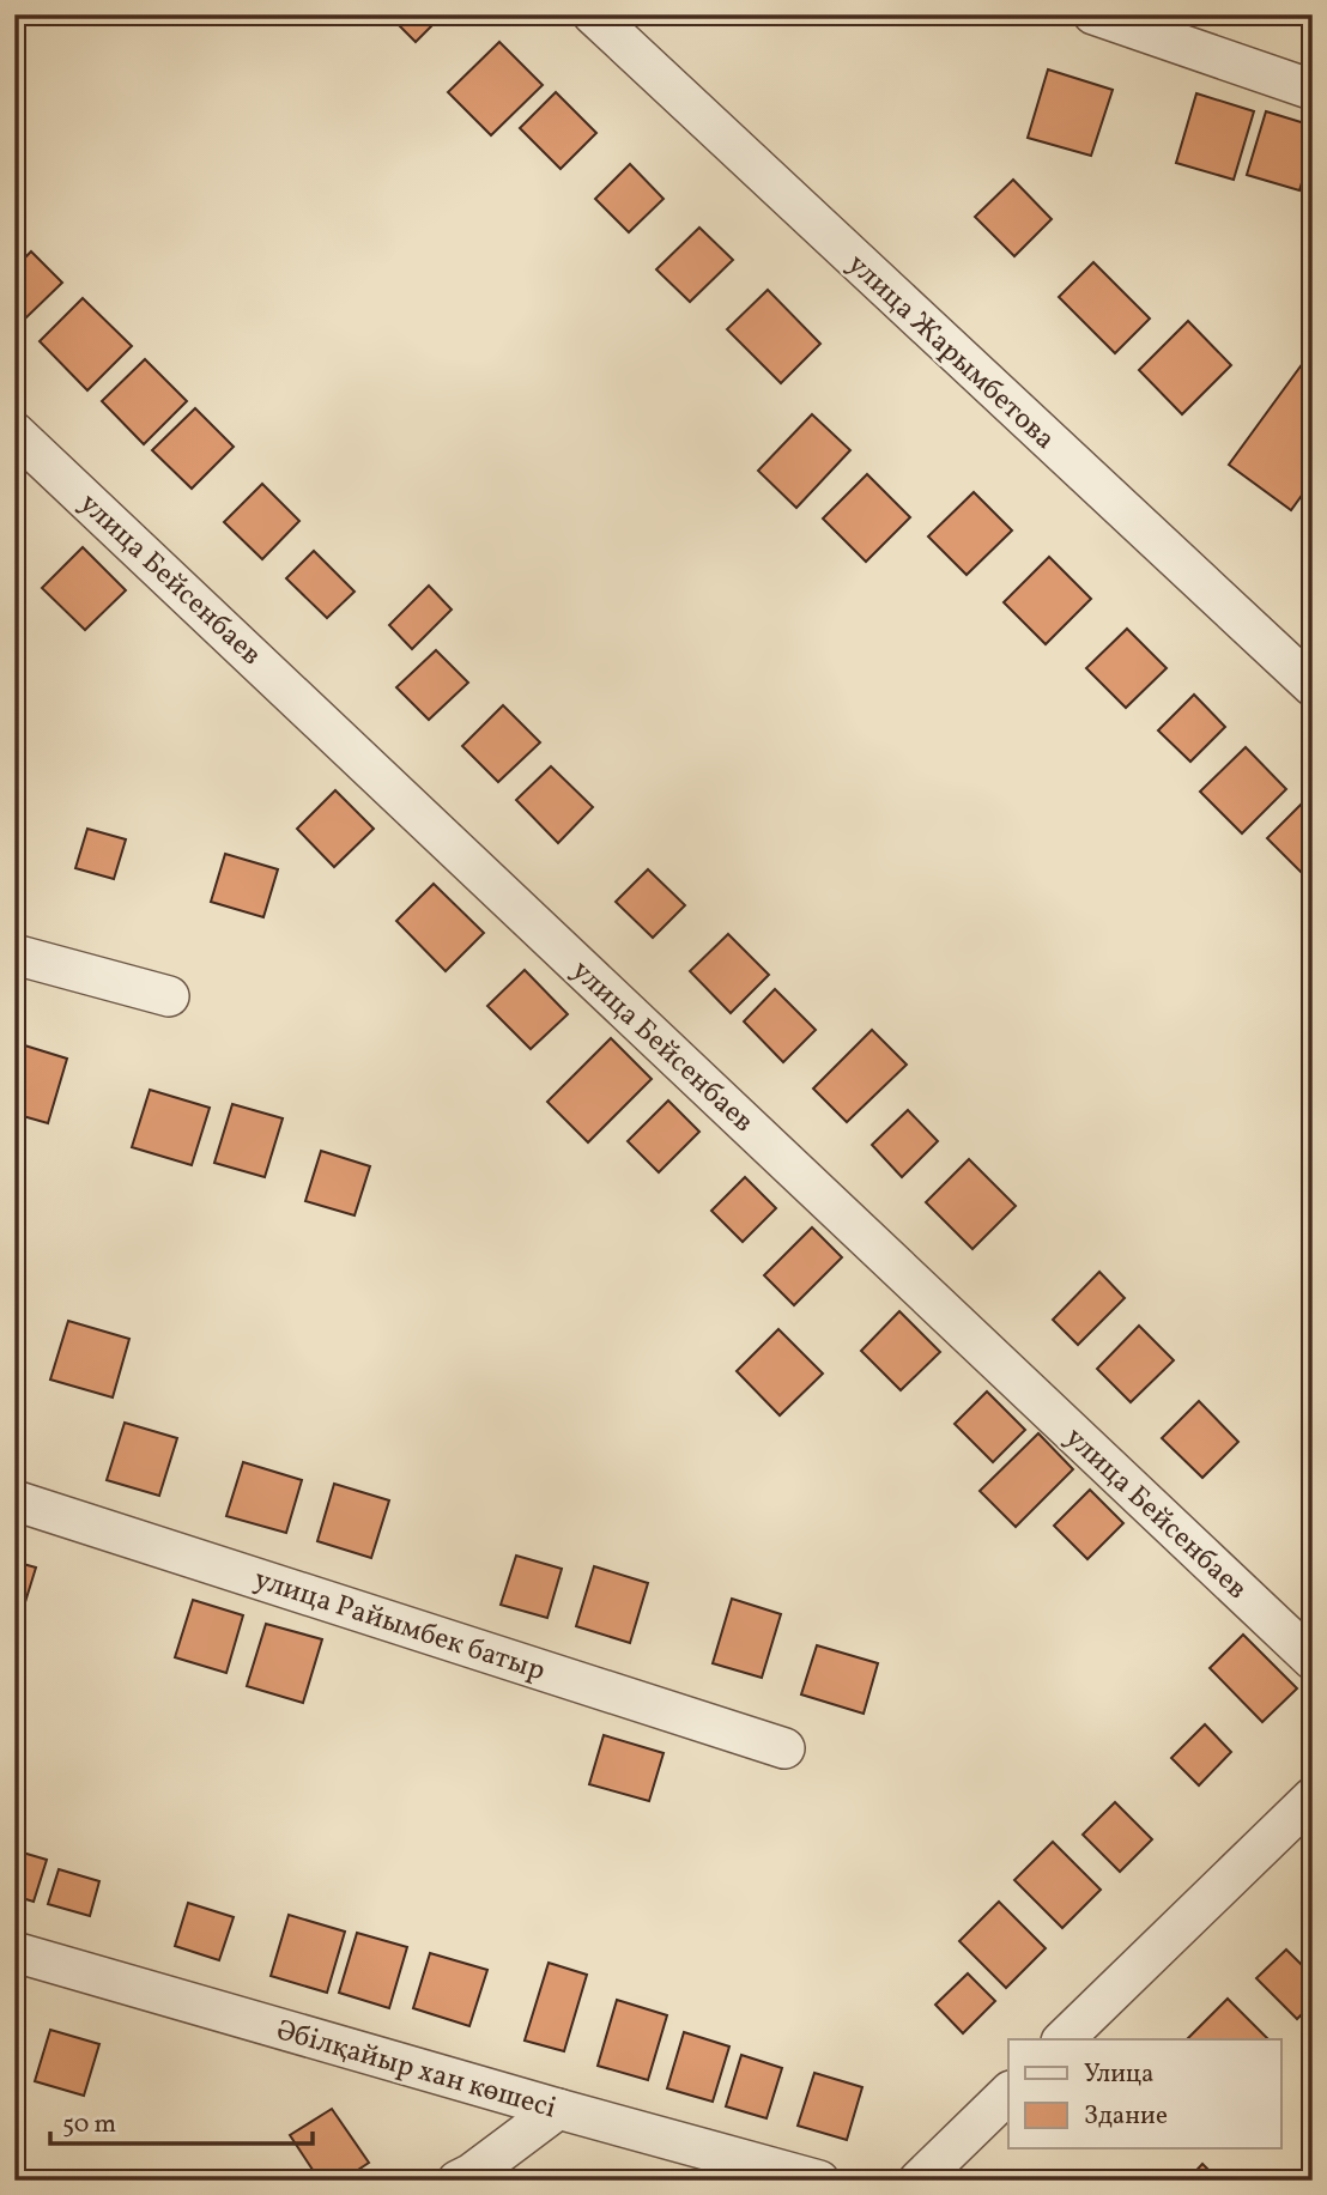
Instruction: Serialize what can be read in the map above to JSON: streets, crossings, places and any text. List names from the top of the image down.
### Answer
{
  "streets": {
    "street": [
      "улица Жарымбетова",
      "улица Бейсенбаев",
      "улица Райымбек батыр",
      "Әбілқайыр хан көшесі"
    ]
  },
  "legend": ["Улица", "Здание"],
  "scale_bar": "50 m"
}
